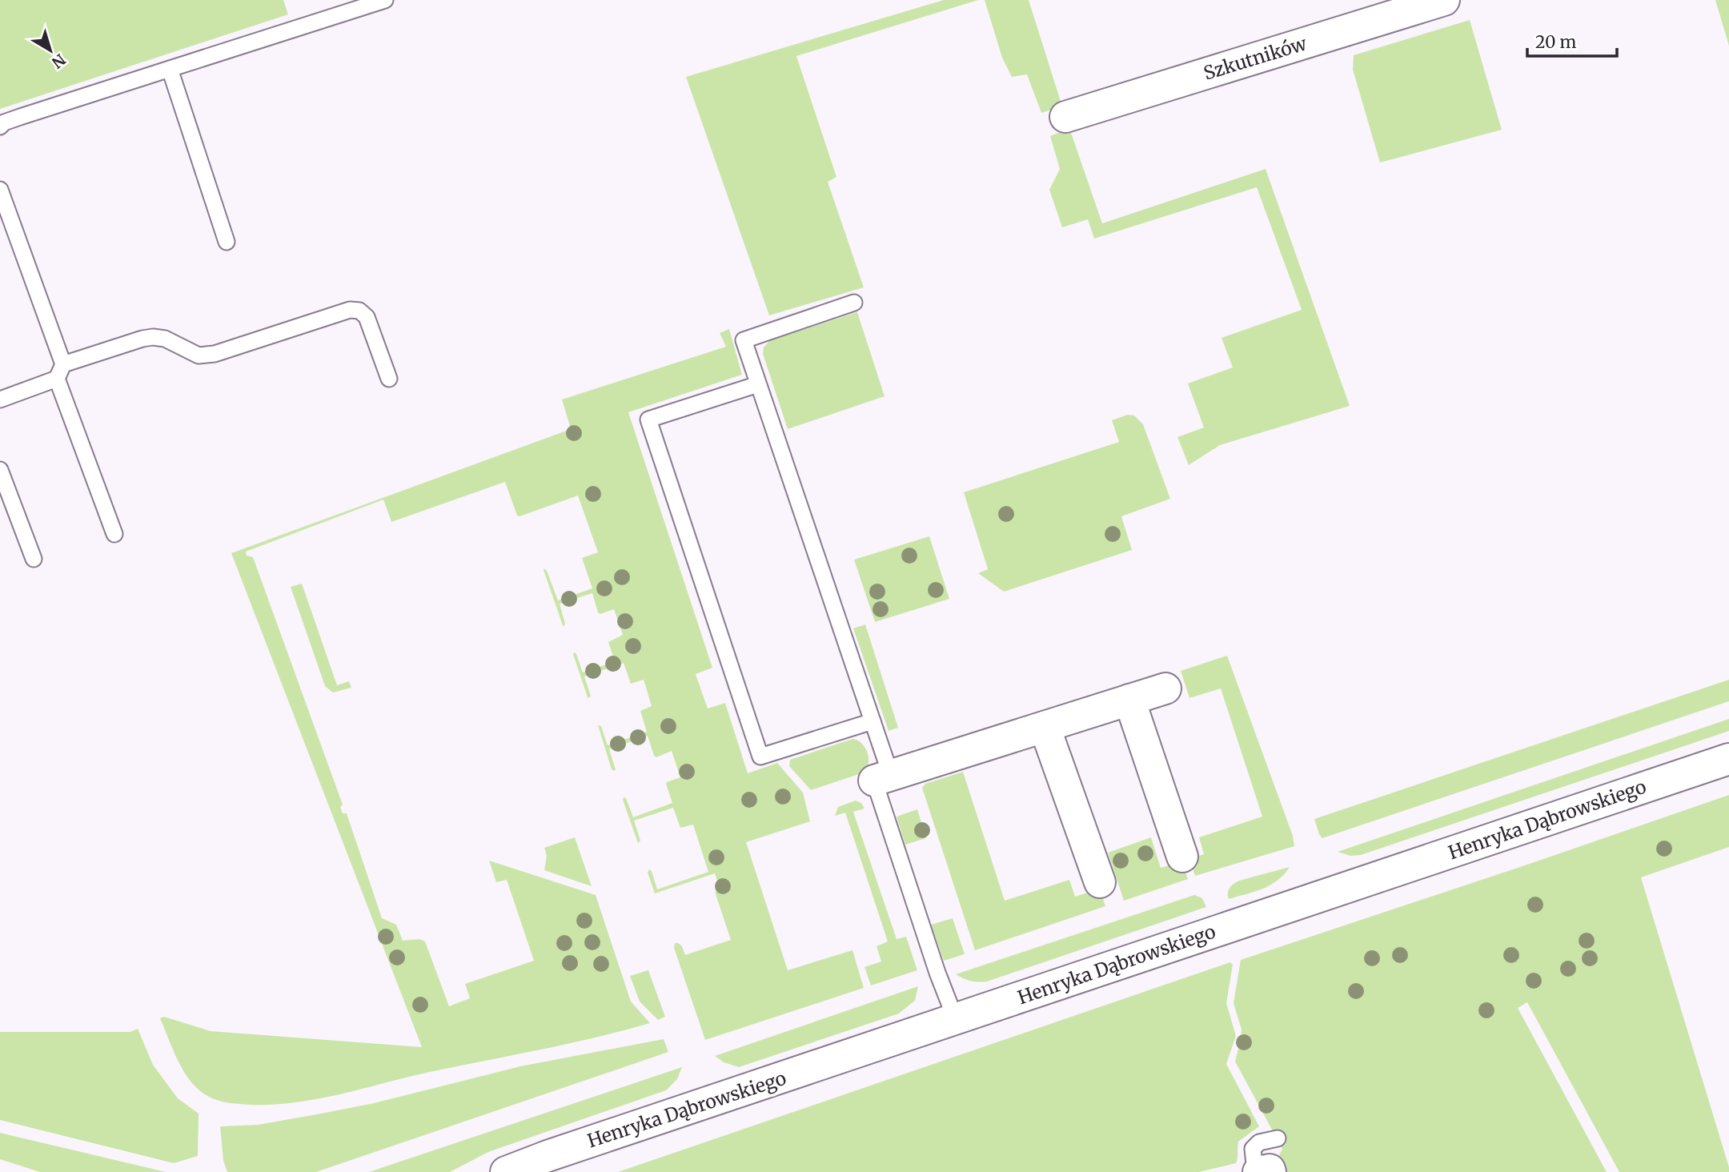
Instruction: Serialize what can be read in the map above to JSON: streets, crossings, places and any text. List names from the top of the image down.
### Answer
{
  "streets": {
    "street": ["Szkutników", "Henryka Dąbrowskiego"]
  },
  "scale_bar": "20 m",
  "north": "bottom right"
}
